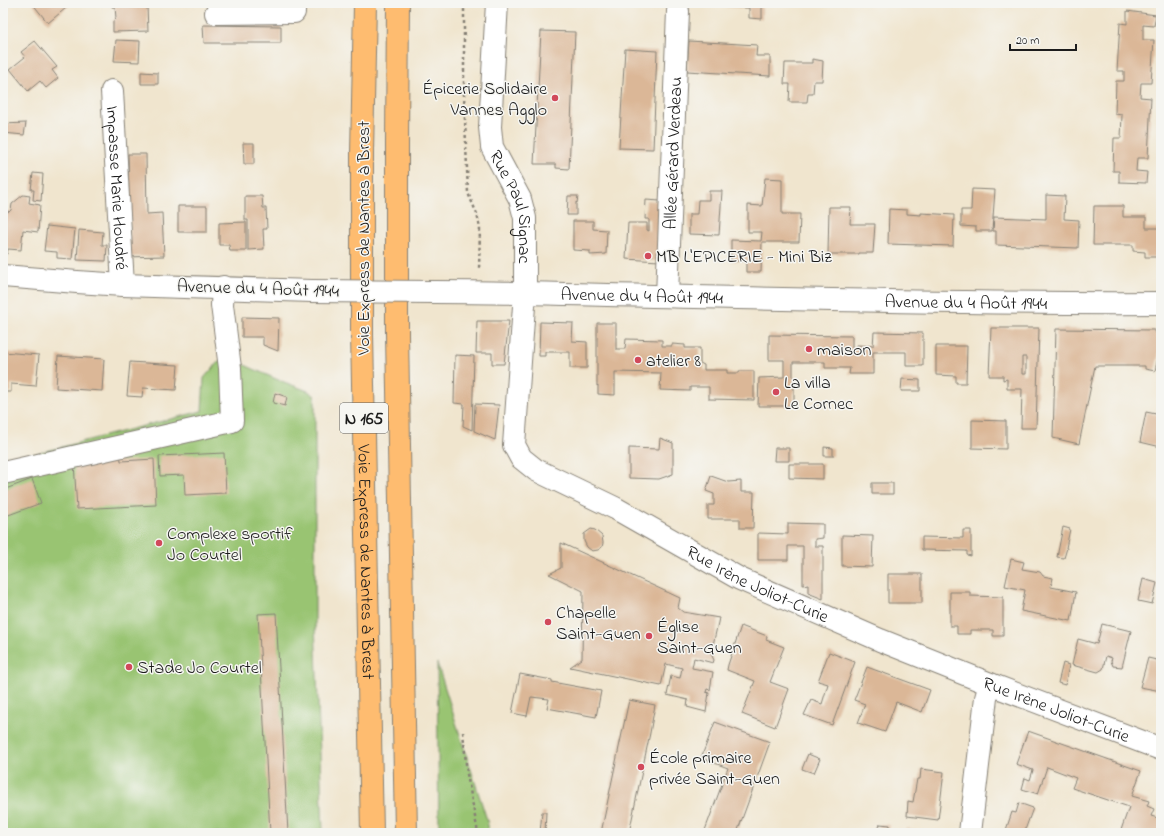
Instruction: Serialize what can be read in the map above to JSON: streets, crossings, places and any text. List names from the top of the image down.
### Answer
{
  "streets": {
    "highway": ["Voie Express de Nantes à Brest", "N 165"],
    "street": [
      "Allée Gérard Verdeau",
      "Impasse Marie Houdré",
      "Rue Paul Signac",
      "Avenue du 4 Août 1944",
      "Rue Irène Joliot-Curie"
    ]
  },
  "crossings": [
    ["Allée Gérard Verdeau", "Avenue du 4 Août 1944"],
    ["Impasse Marie Houdré", "Avenue du 4 Août 1944"],
    ["Rue Paul Signac", "Avenue du 4 Août 1944"],
    ["Rue Paul Signac", "Rue Irène Joliot-Curie"],
    ["Avenue du 4 Août 1944", "Rue Irène Joliot-Curie"]
  ],
  "places": [
    "Épicerie Solidaire Vannes Agglo",
    "MB L'EPICERIE - Mini Biz",
    "maison",
    "atelier 8",
    "La villa Le Cornec",
    "Complexe sportif Jo Courtel",
    "Chapelle Saint-Guen",
    "Église Saint-Guen",
    "Stade Jo Courtel",
    "École primaire privée Saint-Guen"
  ],
  "scale_bar": "20 m"
}
